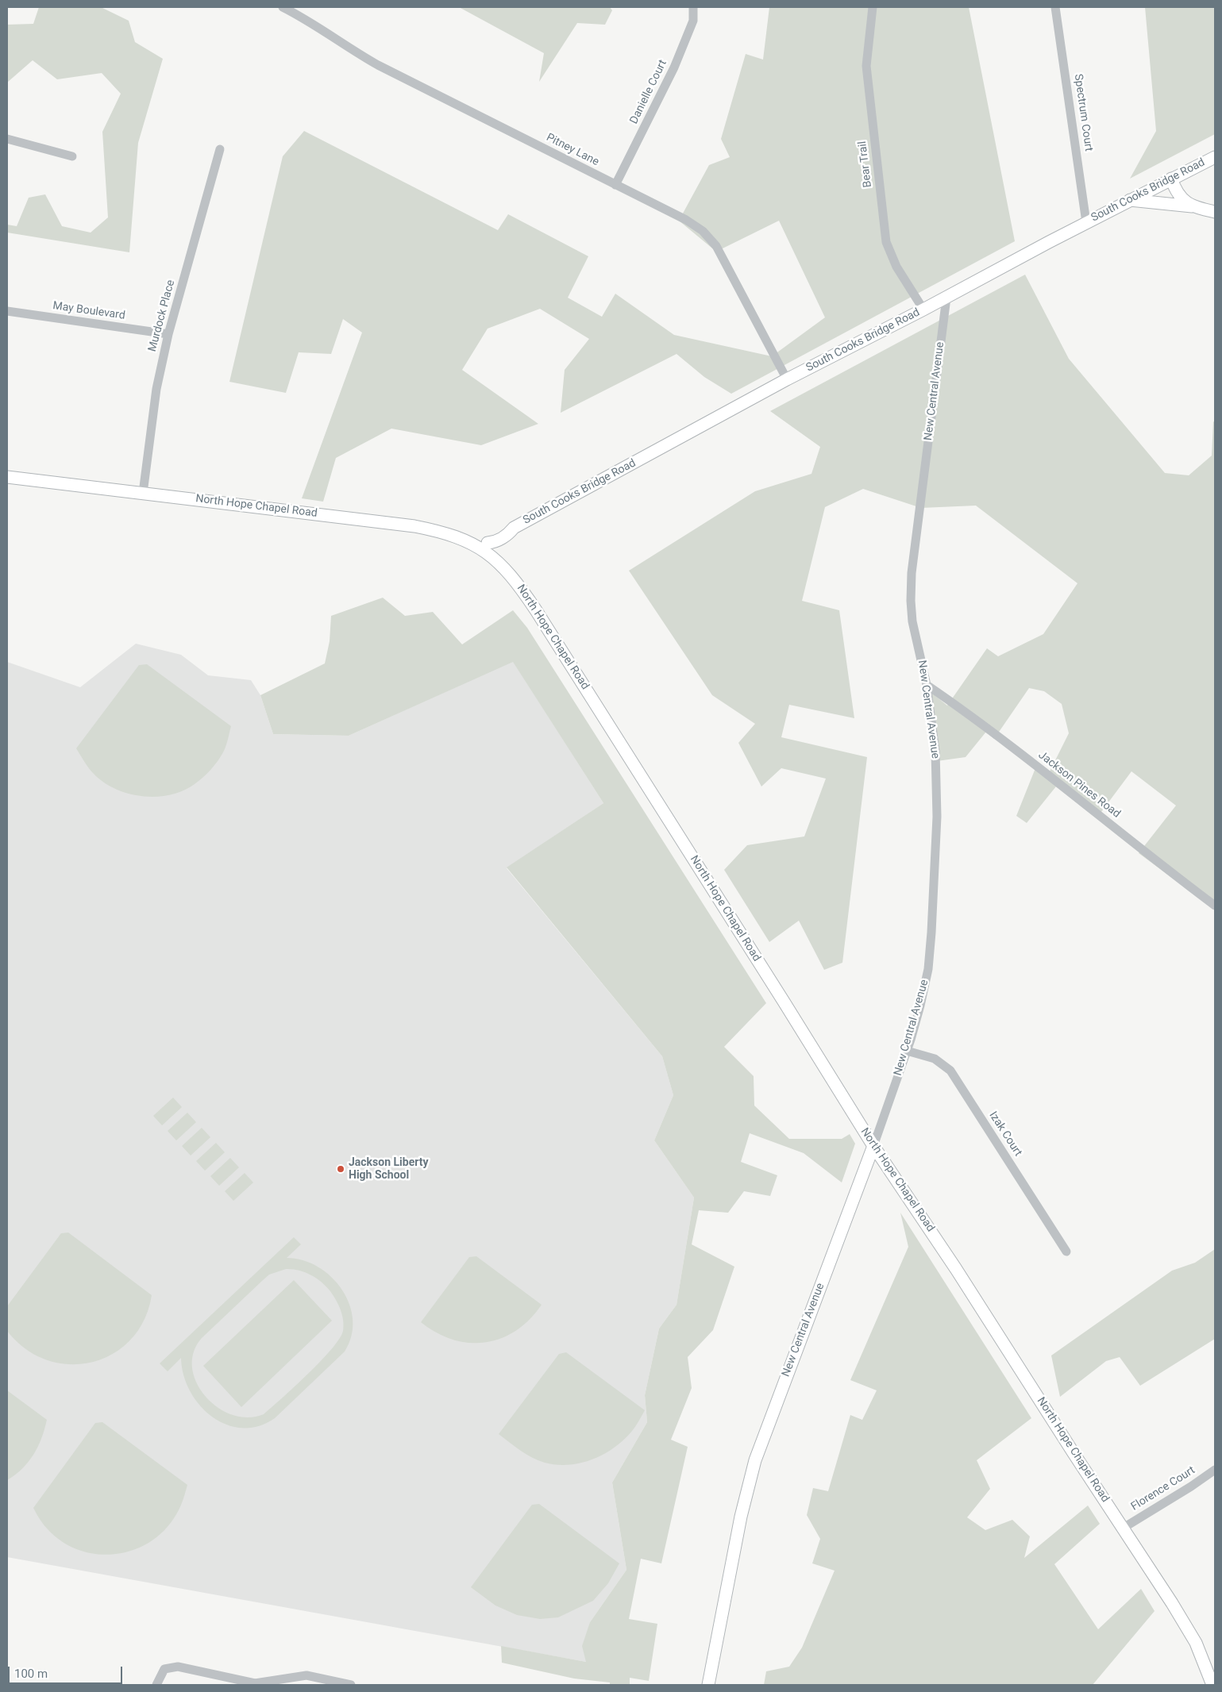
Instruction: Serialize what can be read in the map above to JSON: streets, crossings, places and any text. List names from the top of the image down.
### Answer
{
  "streets": {
    "main road": ["South Cooks Bridge Road", "New Central Avenue", "North Hope Chapel Road"],
    "street": [
      "Danielle Court",
      "Spectrum Court",
      "Pitney Lane",
      "Bear Trail",
      "May Boulevard",
      "Murdock Place",
      "Jackson Pines Road",
      "Izak Court",
      "Florence Court"
    ]
  },
  "crossings": [
    ["Danielle Court", "Pitney Lane"],
    ["Spectrum Court", "South Cooks Bridge Road"],
    ["Pitney Lane", "South Cooks Bridge Road"],
    ["Bear Trail", "South Cooks Bridge Road"],
    ["South Cooks Bridge Road", "New Central Avenue"],
    ["South Cooks Bridge Road", "North Hope Chapel Road"],
    ["May Boulevard", "Murdock Place"],
    ["Murdock Place", "North Hope Chapel Road"],
    ["New Central Avenue", "North Hope Chapel Road"],
    ["New Central Avenue", "Jackson Pines Road"],
    ["New Central Avenue", "Izak Court"],
    ["North Hope Chapel Road", "Florence Court"]
  ],
  "places": ["Jackson Liberty High School"],
  "scale_bar": "100 m"
}
